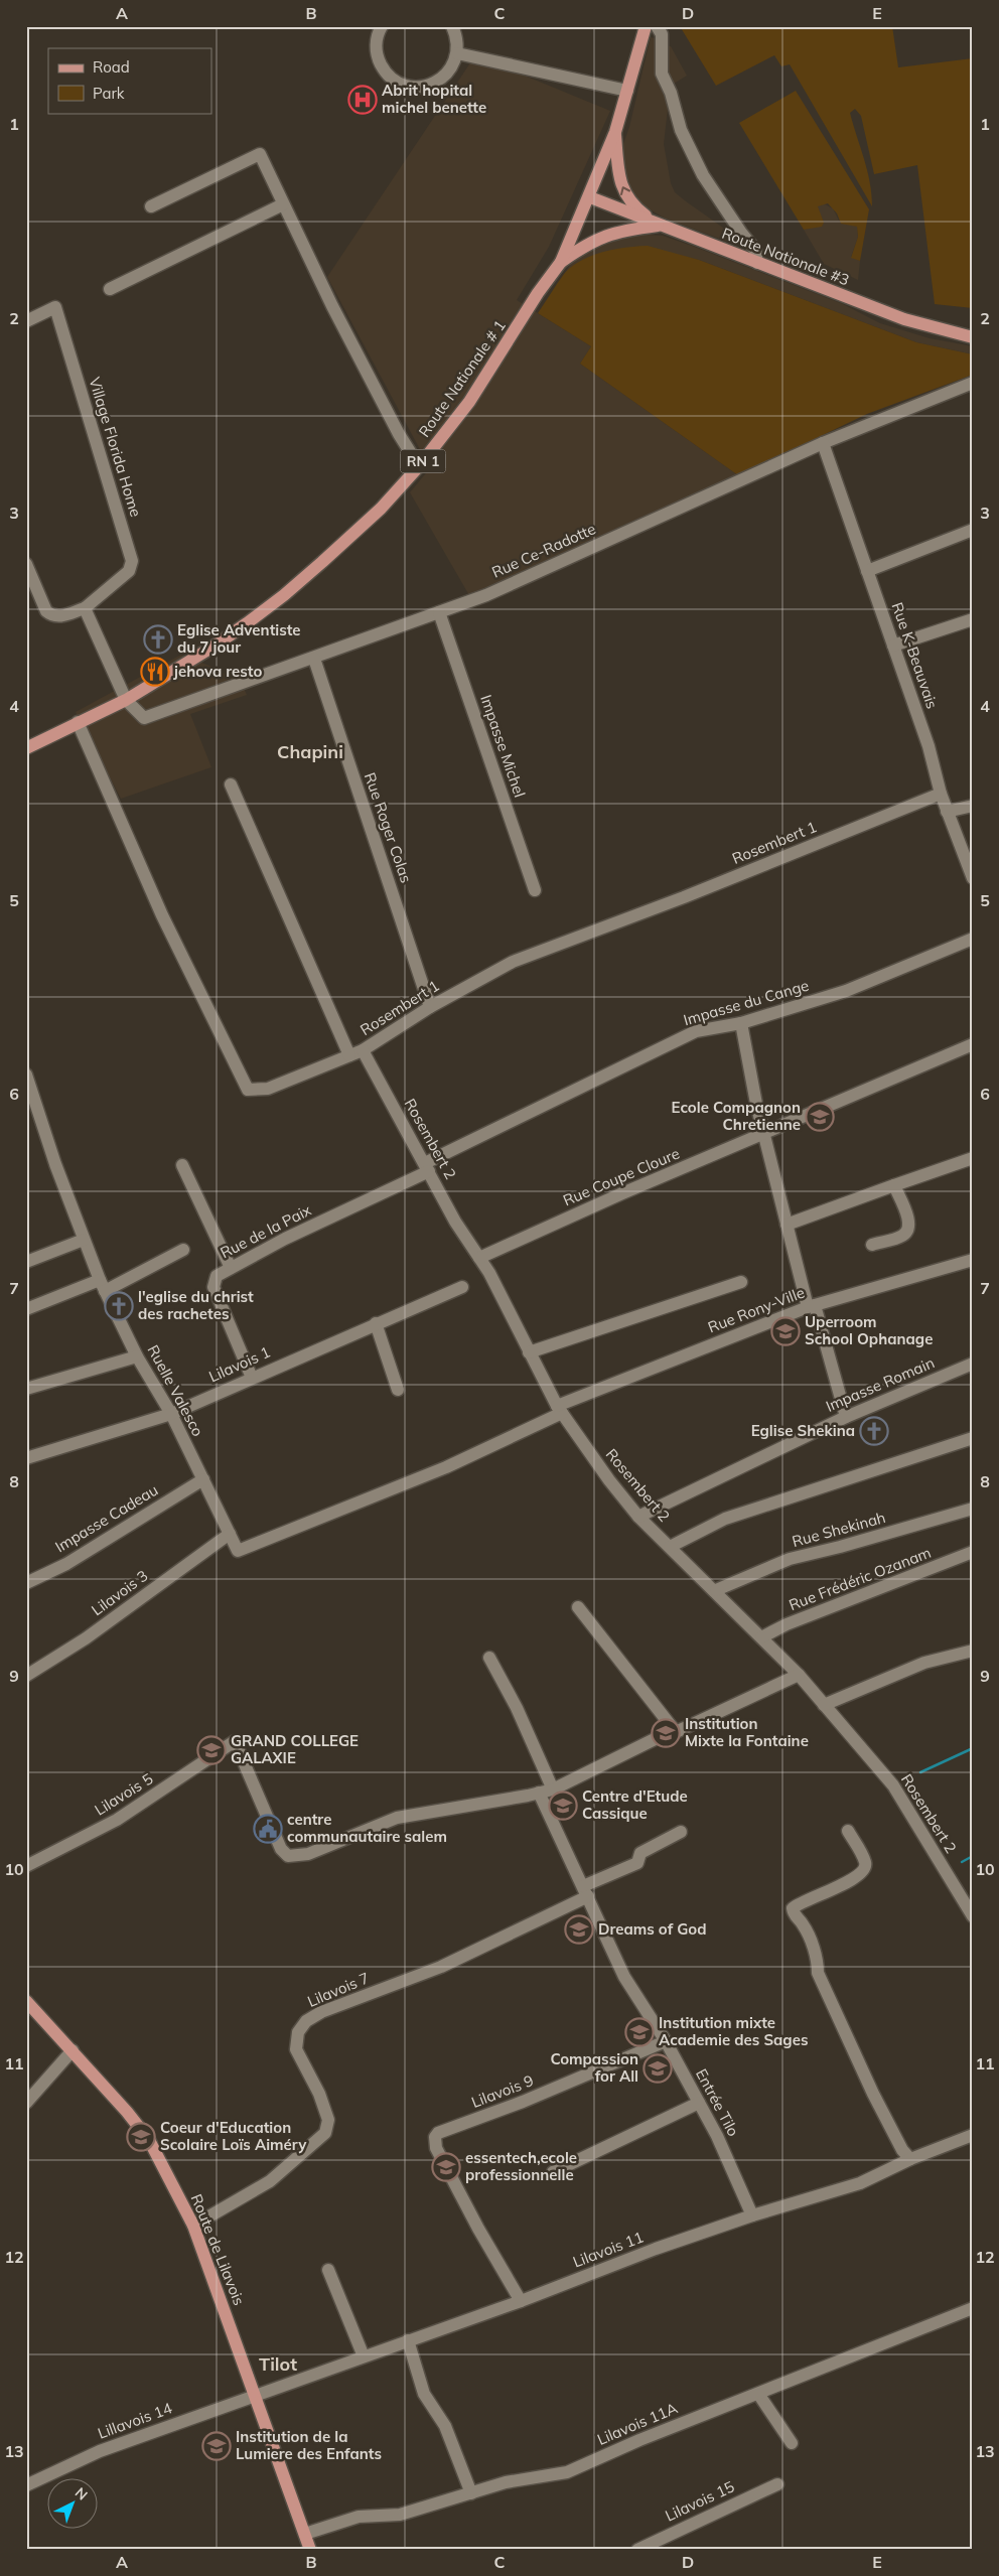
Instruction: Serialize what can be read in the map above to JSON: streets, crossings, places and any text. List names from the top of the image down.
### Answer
{
  "streets": {
    "main road": [
      "Route Nationale #3",
      "Route Nationale # 1",
      "RN 1",
      "Route de Lilavois"
    ],
    "street": [
      "Village Florida Home",
      "Rue Ce-Radotte",
      "Rue K-Beauvais",
      "Impasse Michel",
      "Rue Roger Colas",
      "Rosembert 1",
      "Impasse du Cange",
      "Rosembert 2",
      "Rue Coupe Cloure",
      "Rue de la Paix",
      "Rue Rony-Ville",
      "Lilavois 1",
      "Impasse Romain",
      "Ruelle Valesco",
      "Impasse Cadeau",
      "Rue Shekinah",
      "Rue Frédéric Ozanam",
      "Lilavois 3",
      "Lilavois 5",
      "Lilavois 7",
      "Lilavois 9",
      "Entrée Tilo",
      "Lilavois 11",
      "Lillavois 14",
      "Lilavois 11A",
      "Lilavois 15"
    ]
  },
  "crossings": [
    ["Route Nationale #3", "Route Nationale # 1"],
    ["Route Nationale # 1", "Rue Ce-Radotte"],
    ["Route Nationale # 1", "Rosembert 1"],
    ["Rue Ce-Radotte", "Rue K-Beauvais"],
    ["Rue Ce-Radotte", "Impasse Michel"],
    ["Rue Ce-Radotte", "Rue Roger Colas"],
    ["Rue K-Beauvais", "Rosembert 1"],
    ["Rue Roger Colas", "Rosembert 1"],
    ["Rosembert 1", "Rosembert 2"],
    ["Impasse du Cange", "Rosembert 2"],
    ["Impasse du Cange", "Rue de la Paix"],
    ["Rosembert 2", "Rue Coupe Cloure"],
    ["Rosembert 2", "Rue de la Paix"],
    ["Rosembert 2", "Rue Rony-Ville"],
    ["Rosembert 2", "Impasse Romain"],
    ["Rosembert 2", "Rue Shekinah"],
    ["Rosembert 2", "Rue Frédéric Ozanam"],
    ["Rue de la Paix", "Lilavois 1"],
    ["Rue Rony-Ville", "Ruelle Valesco"],
    ["Lilavois 1", "Ruelle Valesco"],
    ["Ruelle Valesco", "Impasse Cadeau"],
    ["Ruelle Valesco", "Lilavois 3"],
    ["Lilavois 5", "Entrée Tilo"],
    ["Lilavois 7", "Entrée Tilo"],
    ["Lilavois 7", "Route de Lilavois"],
    ["Lilavois 9", "Entrée Tilo"],
    ["Lilavois 9", "Lilavois 11"],
    ["Entrée Tilo", "Lilavois 11"],
    ["Route de Lilavois", "Lilavois 11"],
    ["Route de Lilavois", "Lillavois 14"],
    ["Route de Lilavois", "Lilavois 11A"],
    ["Lilavois 11", "Lillavois 14"]
  ],
  "districts": ["Chapini", "Tilot"],
  "places": {
    "hospital": ["Abrit hopital michel benette"],
    "church": ["Eglise Adventiste du 7 jour", "l'eglise du christ des rachetes", "Eglise Shekina"],
    "restaurant": ["jehova resto"],
    "school or university": [
      "Ecole Compagnon Chretienne",
      "Uperroom School Ophanage",
      "Institution Mixte la Fontaine",
      "GRAND COLLEGE GALAXIE",
      "Centre d'Etude Cassique",
      "Dreams of God",
      "Institution mixte Academie des Sages",
      "Compassion for All",
      "Coeur d'Education Scolaire Loïs Aiméry",
      "essentech,ecole professionnelle",
      "Institution de la Lumiere des Enfants"
    ],
    "public building": ["centre communautaire salem"]
  },
  "legend": ["Road", "Park"],
  "north": "top right",
  "grid": {
    "columns": [
      "A",
      "B",
      "C",
      "D",
      "E"
    ],
    "rows": [
      "1",
      "2",
      "3",
      "4",
      "5",
      "6",
      "7",
      "8",
      "9",
      "10",
      "11",
      "12",
      "13"
    ]
  }
}
